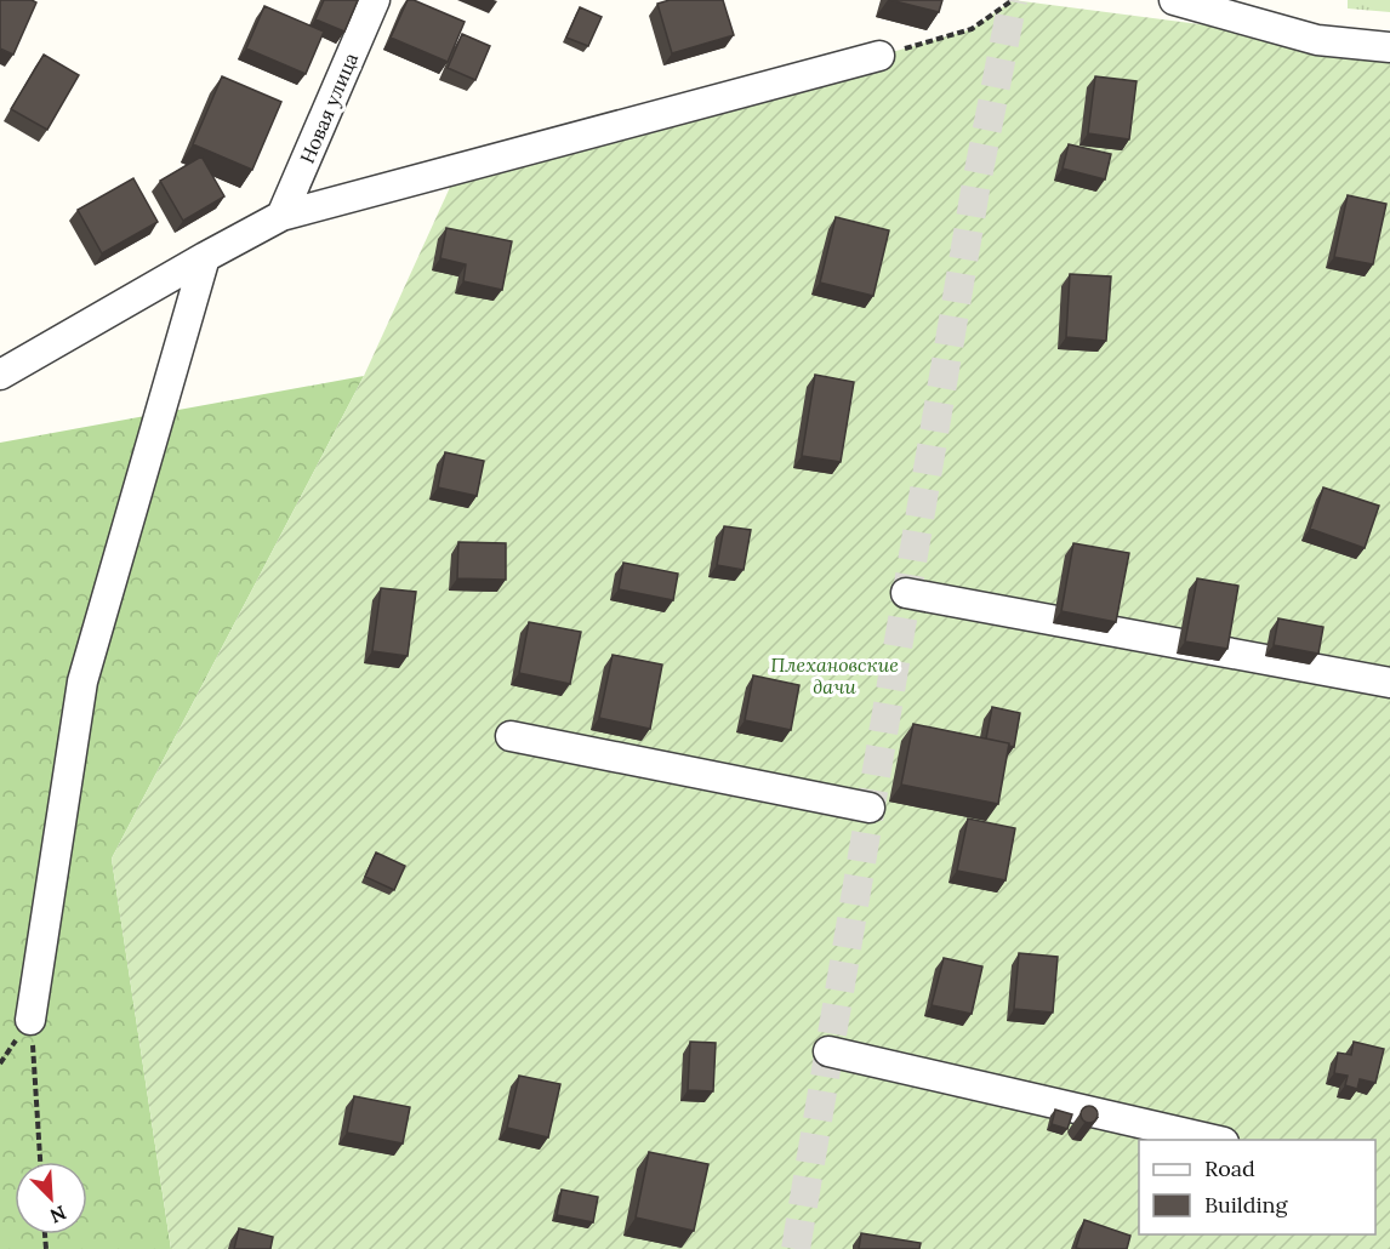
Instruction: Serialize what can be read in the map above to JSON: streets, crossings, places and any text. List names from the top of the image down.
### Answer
{
  "streets": {
    "street": ["Новая улица"]
  },
  "parks": ["Плехановские дачи"],
  "legend": ["Road", "Building"],
  "north": "bottom right"
}
